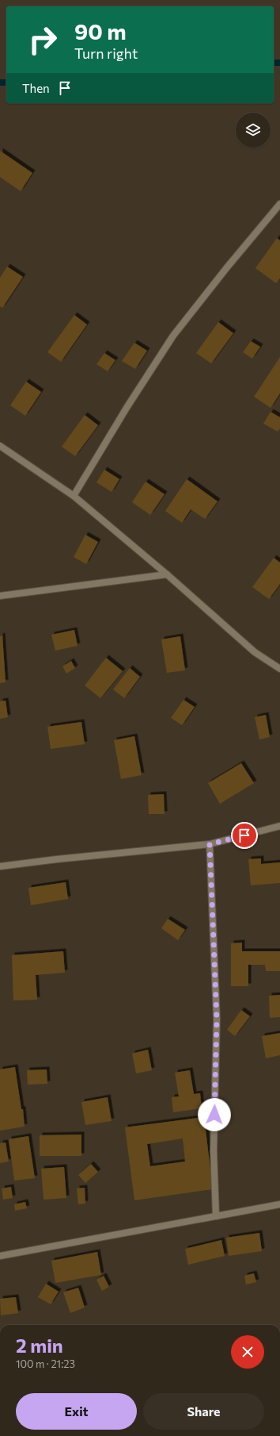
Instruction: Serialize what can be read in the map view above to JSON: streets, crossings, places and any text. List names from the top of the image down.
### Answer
{
  "page": {
    "turn": ["90 m", "Turn right"],
    "then": "Then",
    "heading": ["2 min", "100 m · 21:23"],
    "buttons": ["Exit", "Share"]
  }
}
